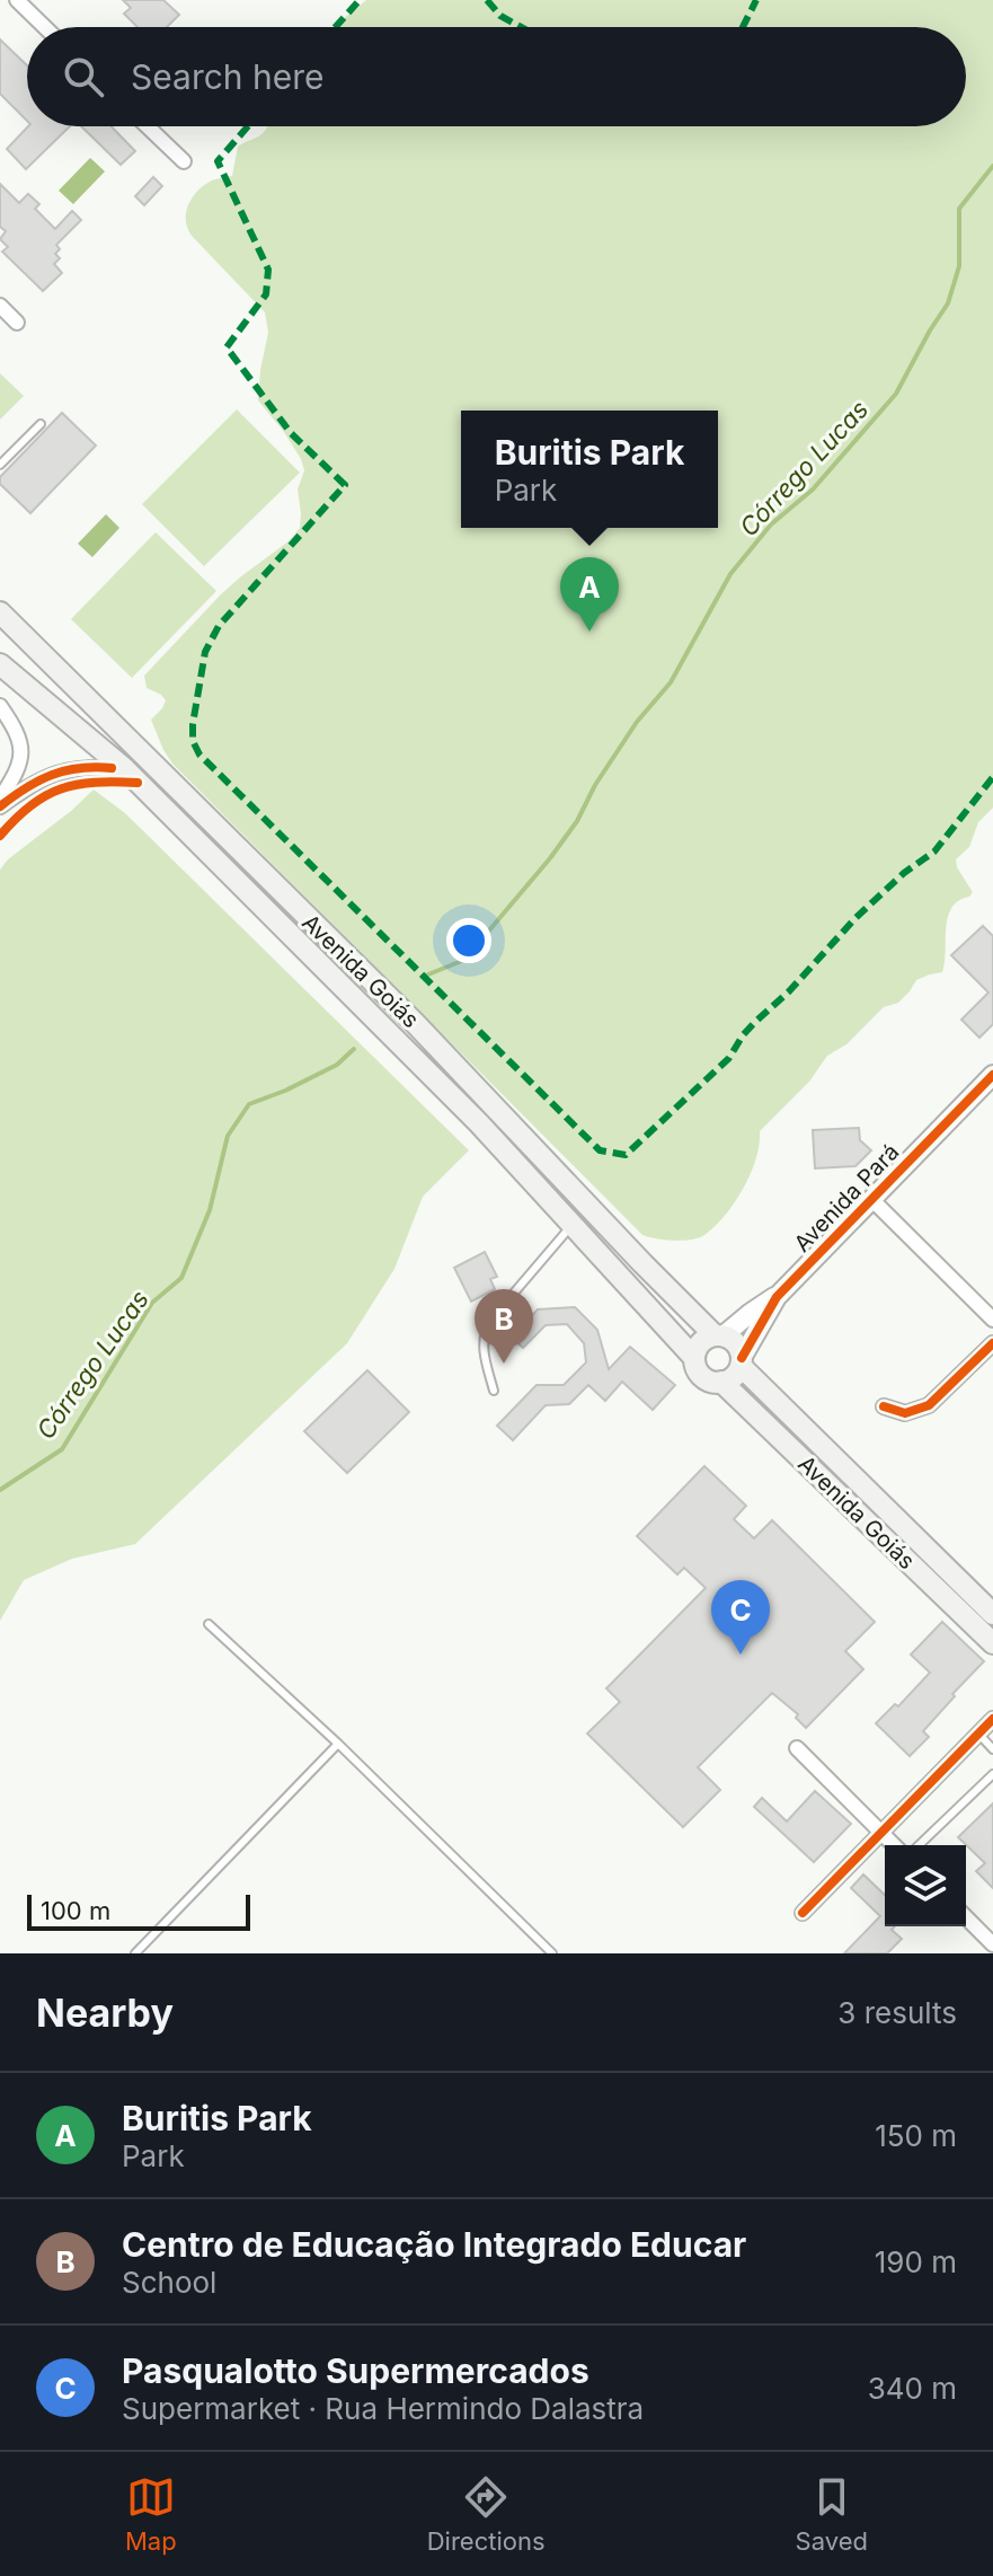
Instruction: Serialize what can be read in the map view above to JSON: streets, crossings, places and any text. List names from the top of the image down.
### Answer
{
  "streets": {
    "main road": ["Avenida Goiás"],
    "street": ["Avenida Pará"]
  },
  "crossings": [
    ["Avenida Goiás", "Avenida Pará"]
  ],
  "water": ["Córrego Lucas"],
  "scale_bar": "100 m",
  "page": {
    "search": "Search here",
    "popup": ["Buritis Park", "Park"],
    "pins": ["A", "B", "C"],
    "scale": "100 m",
    "heading": ["Nearby", "3 results"],
    "list": [
      {
        "mark": "A",
        "name": "Buritis Park",
        "note": "Park",
        "value": "150 m"
      },
      {
        "mark": "B",
        "name": "Centro de Educação Integrado Educar",
        "note": "School",
        "value": "190 m"
      },
      {
        "mark": "C",
        "name": "Pasqualotto Supermercados",
        "note": "Supermarket · Rua Hermindo Dalastra",
        "value": "340 m"
      }
    ],
    "nav": ["Map", "Directions", "Saved"]
  }
}
